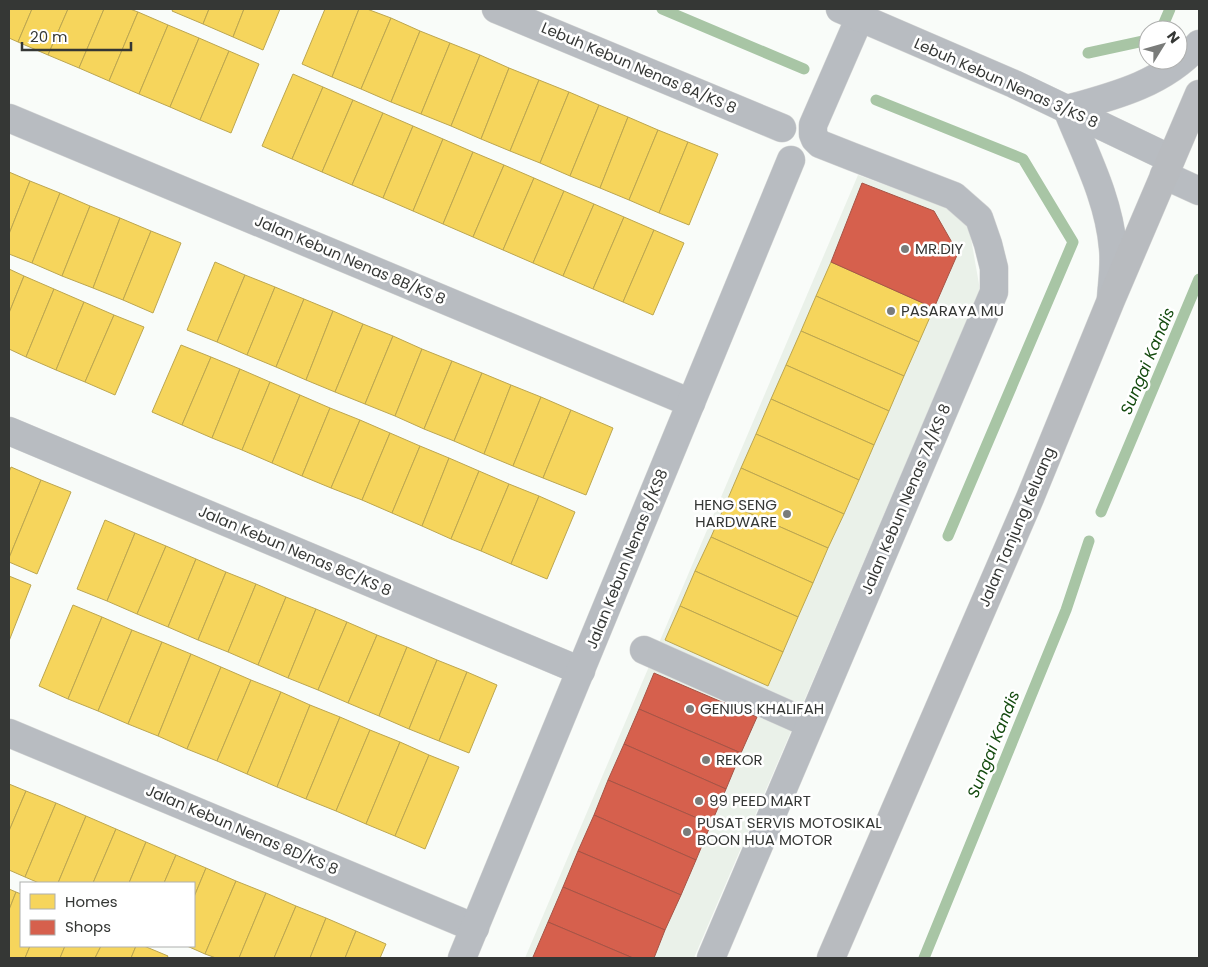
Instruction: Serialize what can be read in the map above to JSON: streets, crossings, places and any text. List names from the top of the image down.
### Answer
{
  "streets": {
    "main road": ["Jalan Tanjung Keluang"],
    "street": [
      "Lebuh Kebun Nenas 8A/KS 8",
      "Lebuh Kebun Nenas 3/KS 8",
      "Jalan Kebun Nenas 8B/KS 8",
      "Jalan Kebun Nenas 7A/KS 8",
      "Jalan Kebun Nenas 8C/KS 8",
      "Jalan Kebun Nenas 8/KS8",
      "Jalan Kebun Nenas 8D/KS 8"
    ]
  },
  "crossings": [
    ["Lebuh Kebun Nenas 3/KS 8", "Jalan Kebun Nenas 7A/KS 8"],
    ["Lebuh Kebun Nenas 3/KS 8", "Jalan Tanjung Keluang"],
    ["Jalan Kebun Nenas 8B/KS 8", "Jalan Kebun Nenas 8/KS8"],
    ["Jalan Kebun Nenas 8C/KS 8", "Jalan Kebun Nenas 8/KS8"],
    ["Jalan Kebun Nenas 8/KS8", "Jalan Kebun Nenas 8D/KS 8"]
  ],
  "water": ["Sungai Kandis"],
  "places": [
    "MR.DIY",
    "PASARAYA MU",
    "HENG SENG HARDWARE",
    "GENIUS KHALIFAH",
    "REKOR",
    "99 PEED MART",
    "PUSAT SERVIS MOTOSIKAL BOON HUA MOTOR"
  ],
  "legend": ["Homes", "Shops"],
  "scale_bar": "20 m",
  "north": "top right"
}
